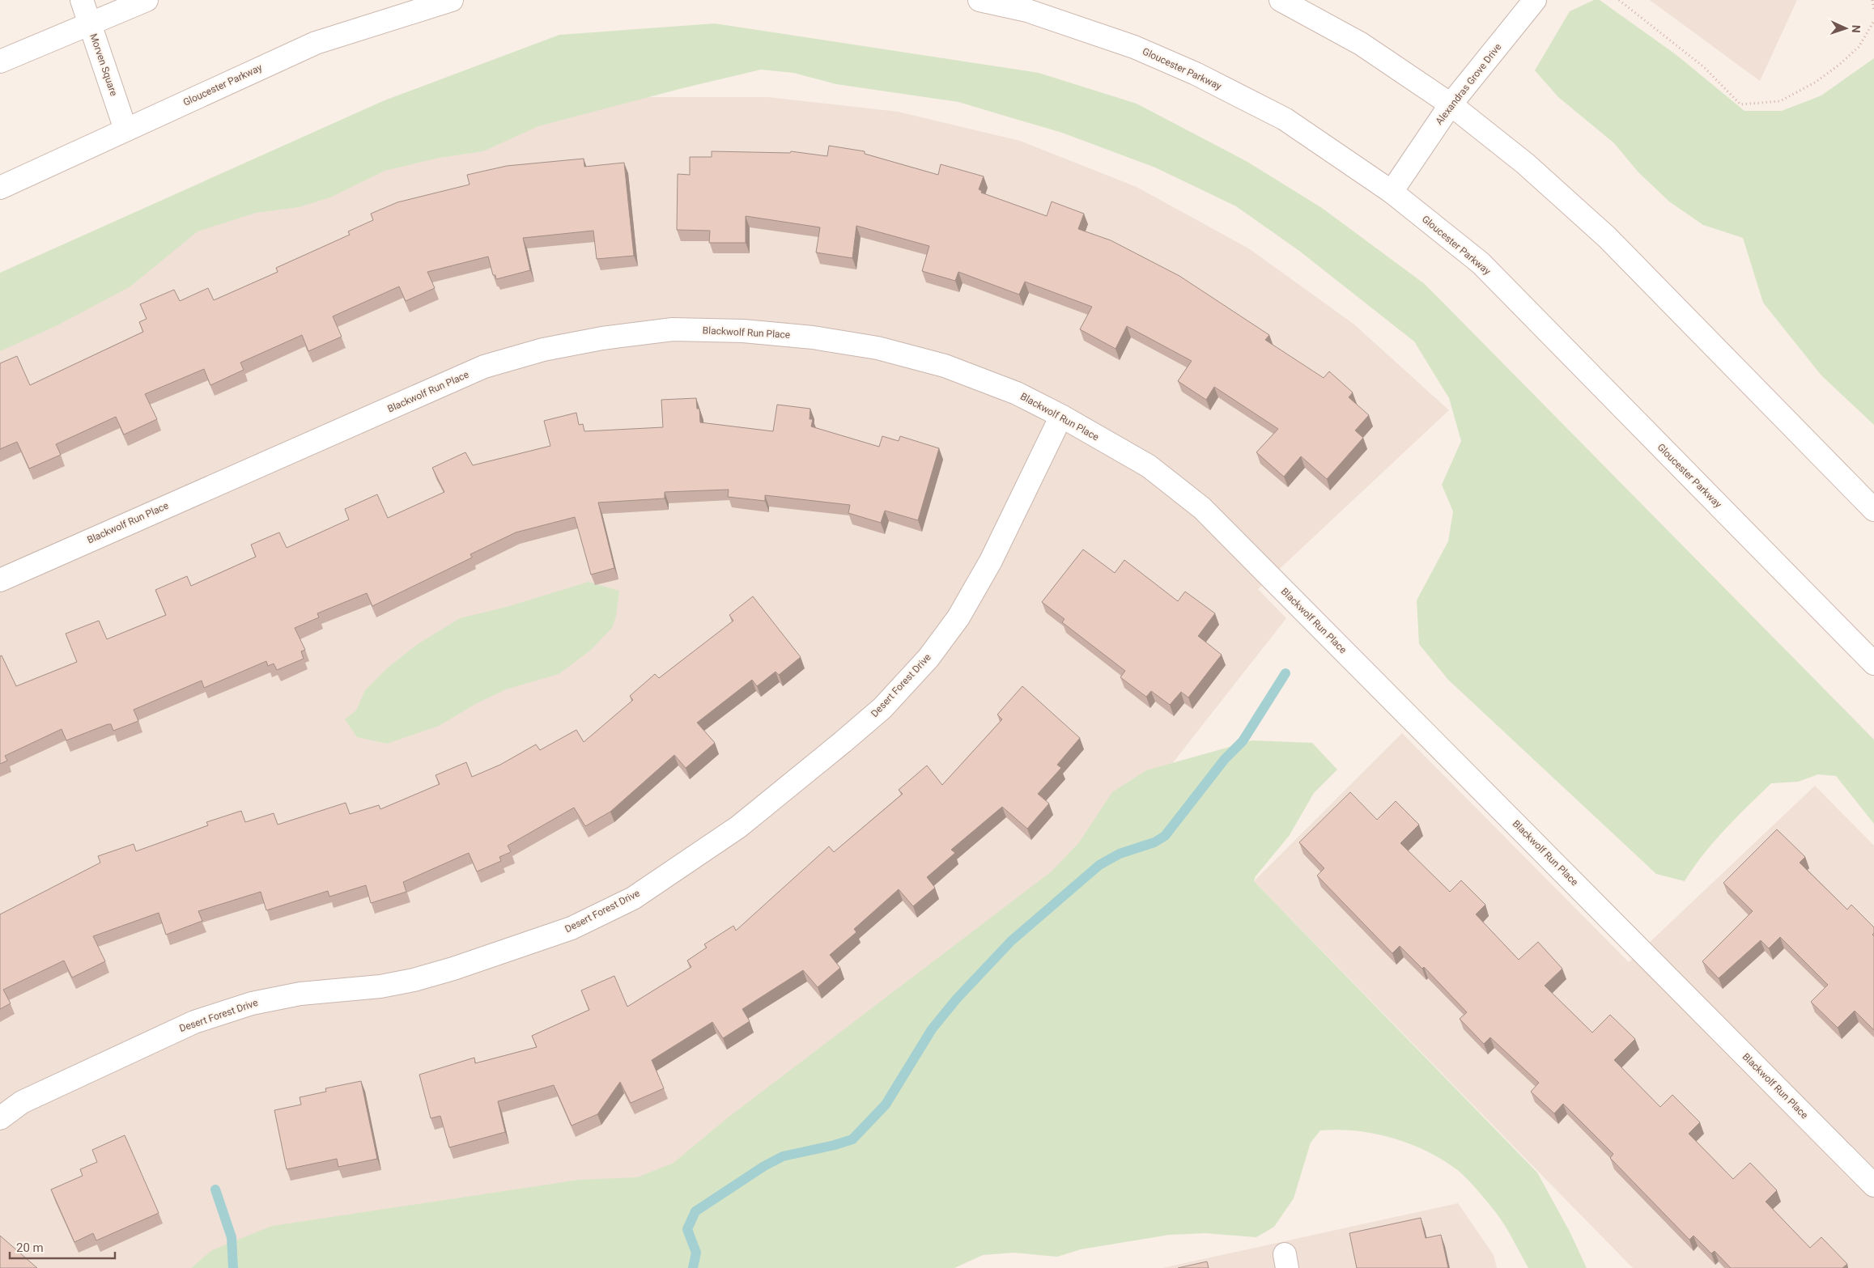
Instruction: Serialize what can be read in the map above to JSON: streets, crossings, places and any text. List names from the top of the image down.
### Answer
{
  "streets": {
    "street": [
      "Morven Square",
      "Gloucester Parkway",
      "Alexandras Grove Drive",
      "Blackwolf Run Place",
      "Desert Forest Drive"
    ]
  },
  "crossings": [
    ["Morven Square", "Gloucester Parkway"],
    ["Gloucester Parkway", "Alexandras Grove Drive"],
    ["Blackwolf Run Place", "Desert Forest Drive"]
  ],
  "scale_bar": "20 m",
  "north": "right"
}
